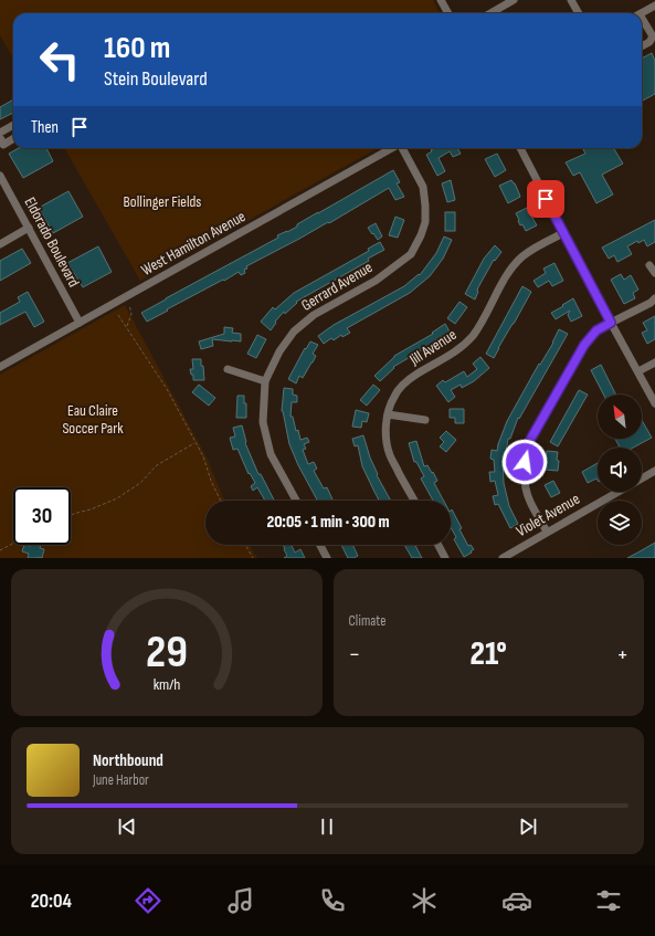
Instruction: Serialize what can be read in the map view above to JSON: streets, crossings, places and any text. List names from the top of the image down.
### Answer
{
  "streets": {
    "street": [
      "Eldorado Boulevard",
      "West Hamilton Avenue",
      "Gerrard Avenue",
      "Jill Avenue",
      "Violet Avenue"
    ]
  },
  "crossings": [
    ["Eldorado Boulevard", "West Hamilton Avenue"]
  ],
  "parks": ["Bollinger Fields", "Eau Claire Soccer Park"],
  "north": "top left",
  "page": {
    "turn": ["160 m", "Stein Boulevard"],
    "then": "Then",
    "limit": "30",
    "trip": "20:05 · 1 min · 300 m",
    "tile": "Climate",
    "heat": ["−", "21°", "+"],
    "song": ["Northbound", "June Harbor"],
    "tabs": "20:04",
    "gauge": ["29", "km/h"]
  }
}
